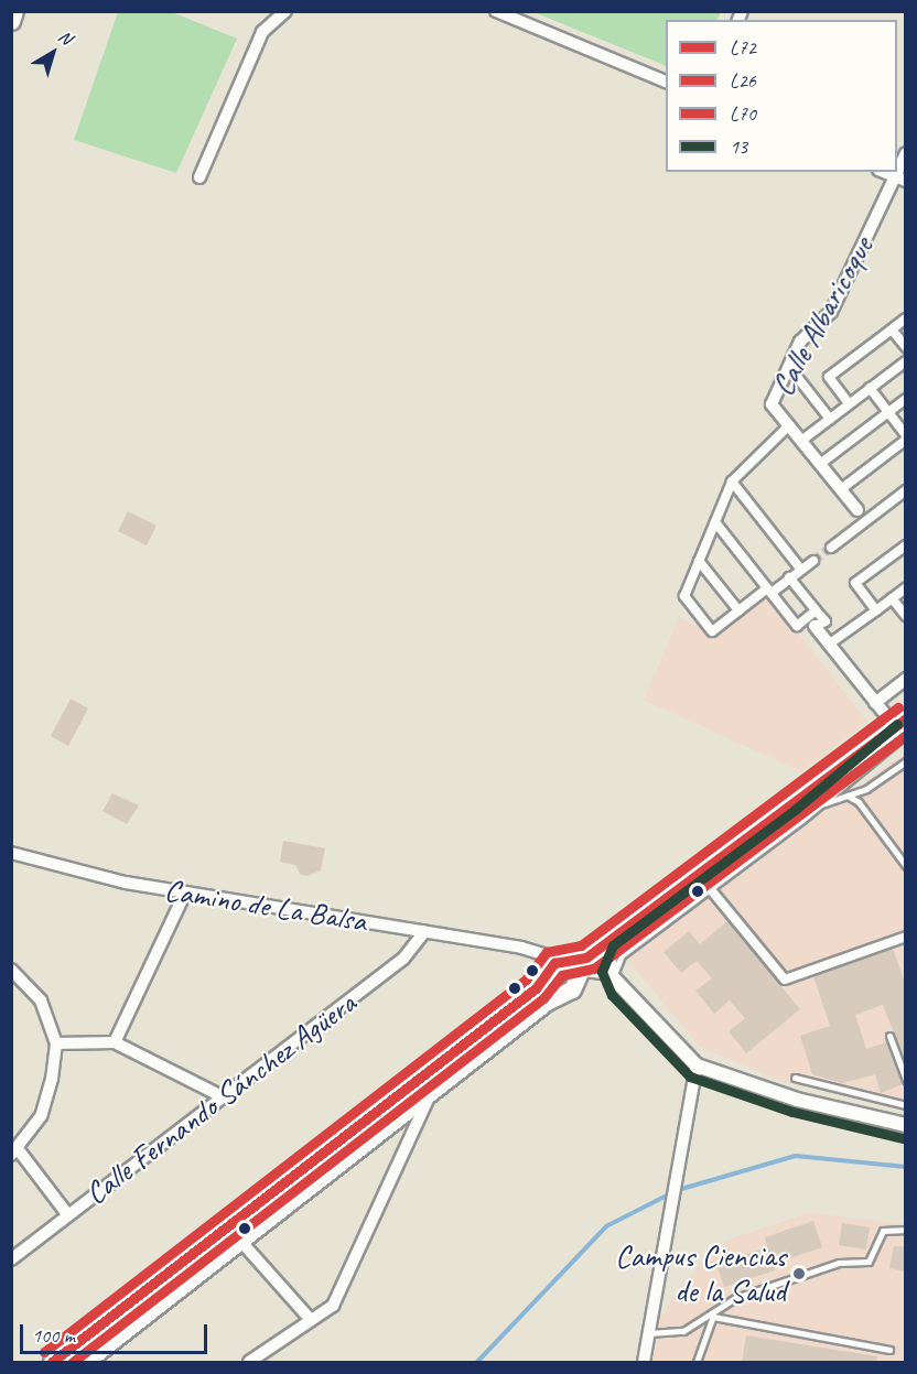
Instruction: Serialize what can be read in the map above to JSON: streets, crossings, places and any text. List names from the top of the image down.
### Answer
{
  "streets": {
    "street": ["Calle Albaricoque", "Camino de La Balsa", "Calle Fernando Sánchez Agüera"]
  },
  "crossings": [
    ["Camino de La Balsa", "Calle Fernando Sánchez Agüera"]
  ],
  "places": ["Campus Ciencias de la Salud"],
  "lines": [
    "transit line L70",
    "transit line L72",
    "transit line 13",
    "transit line L26"
  ],
  "legend": [
    "L72",
    "L26",
    "L70",
    "13"
  ],
  "scale_bar": "100 m",
  "north": "top right"
}
